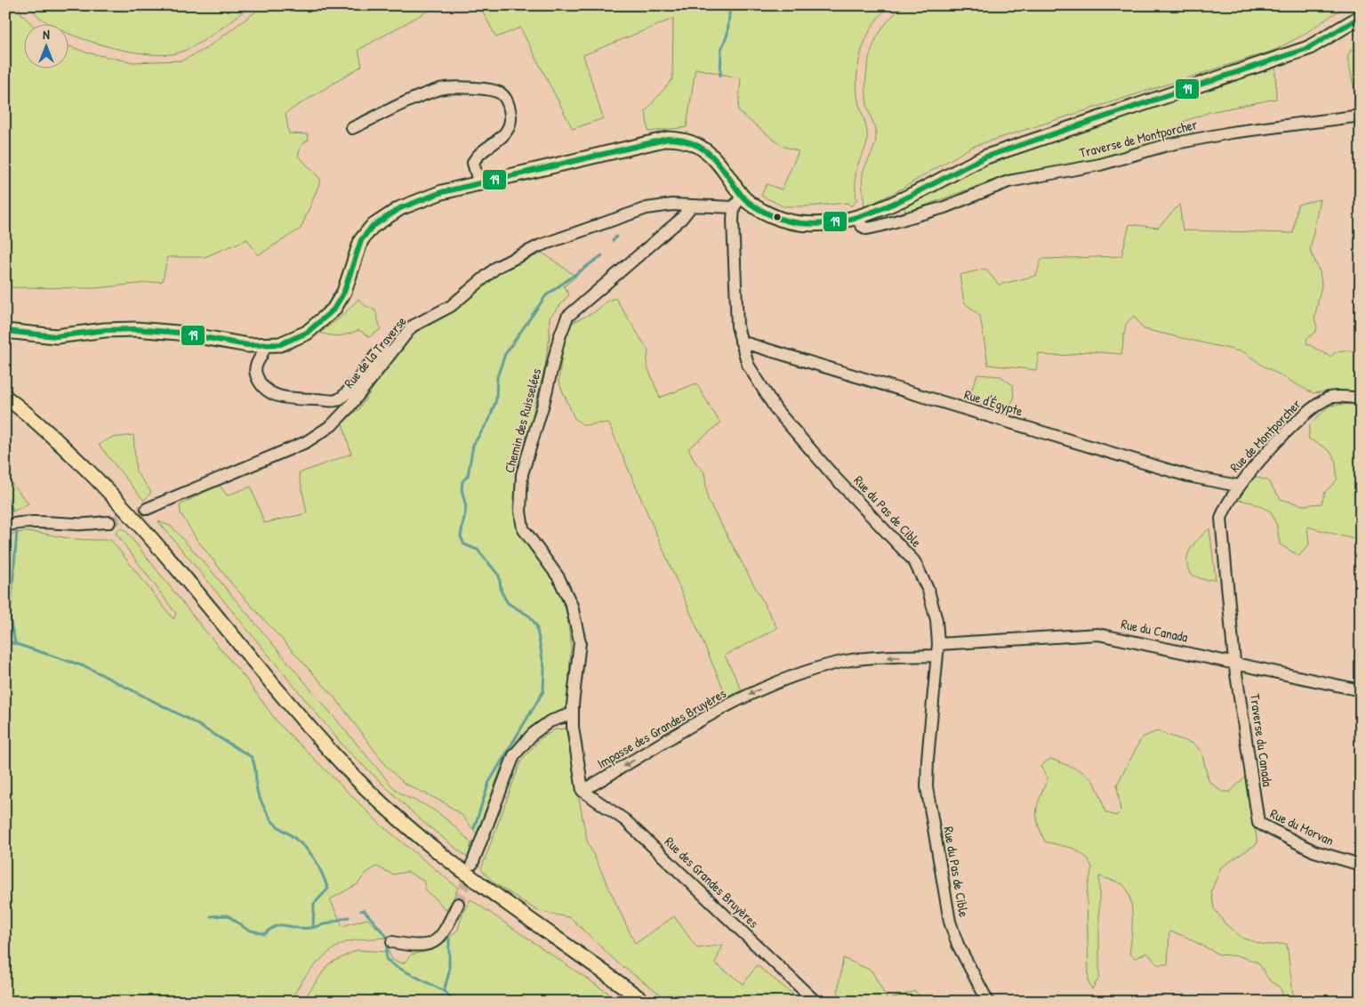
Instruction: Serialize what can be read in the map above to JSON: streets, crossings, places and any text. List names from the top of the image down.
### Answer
{
  "streets": {
    "street": [
      "Traverse de Montporcher",
      "Rue de la Traverse",
      "Rue d'Égypte",
      "Chemin des Ruisselées",
      "Rue de Montporcher",
      "Rue du Pas de Cible",
      "Rue du Canada",
      "Impasse des Grandes Bruyères",
      "Traverse du Canada",
      "Rue du Morvan",
      "Rue des Grandes Bruyères"
    ]
  },
  "crossings": [
    ["Rue de la Traverse", "Chemin des Ruisselées"],
    ["Rue de la Traverse", "Rue du Pas de Cible"],
    ["Rue d'Égypte", "Rue de Montporcher"],
    ["Rue d'Égypte", "Rue du Pas de Cible"],
    ["Chemin des Ruisselées", "Impasse des Grandes Bruyères"],
    ["Chemin des Ruisselées", "Rue des Grandes Bruyères"],
    ["Rue de Montporcher", "Rue du Canada"],
    ["Rue de Montporcher", "Traverse du Canada"],
    ["Rue du Pas de Cible", "Rue du Canada"],
    ["Rue du Pas de Cible", "Impasse des Grandes Bruyères"],
    ["Rue du Canada", "Impasse des Grandes Bruyères"],
    ["Rue du Canada", "Traverse du Canada"],
    ["Impasse des Grandes Bruyères", "Rue des Grandes Bruyères"],
    ["Traverse du Canada", "Rue du Morvan"]
  ],
  "one_way": ["Impasse des Grandes Bruyères"],
  "lines": ["transit line 19"],
  "north": "top"
}
